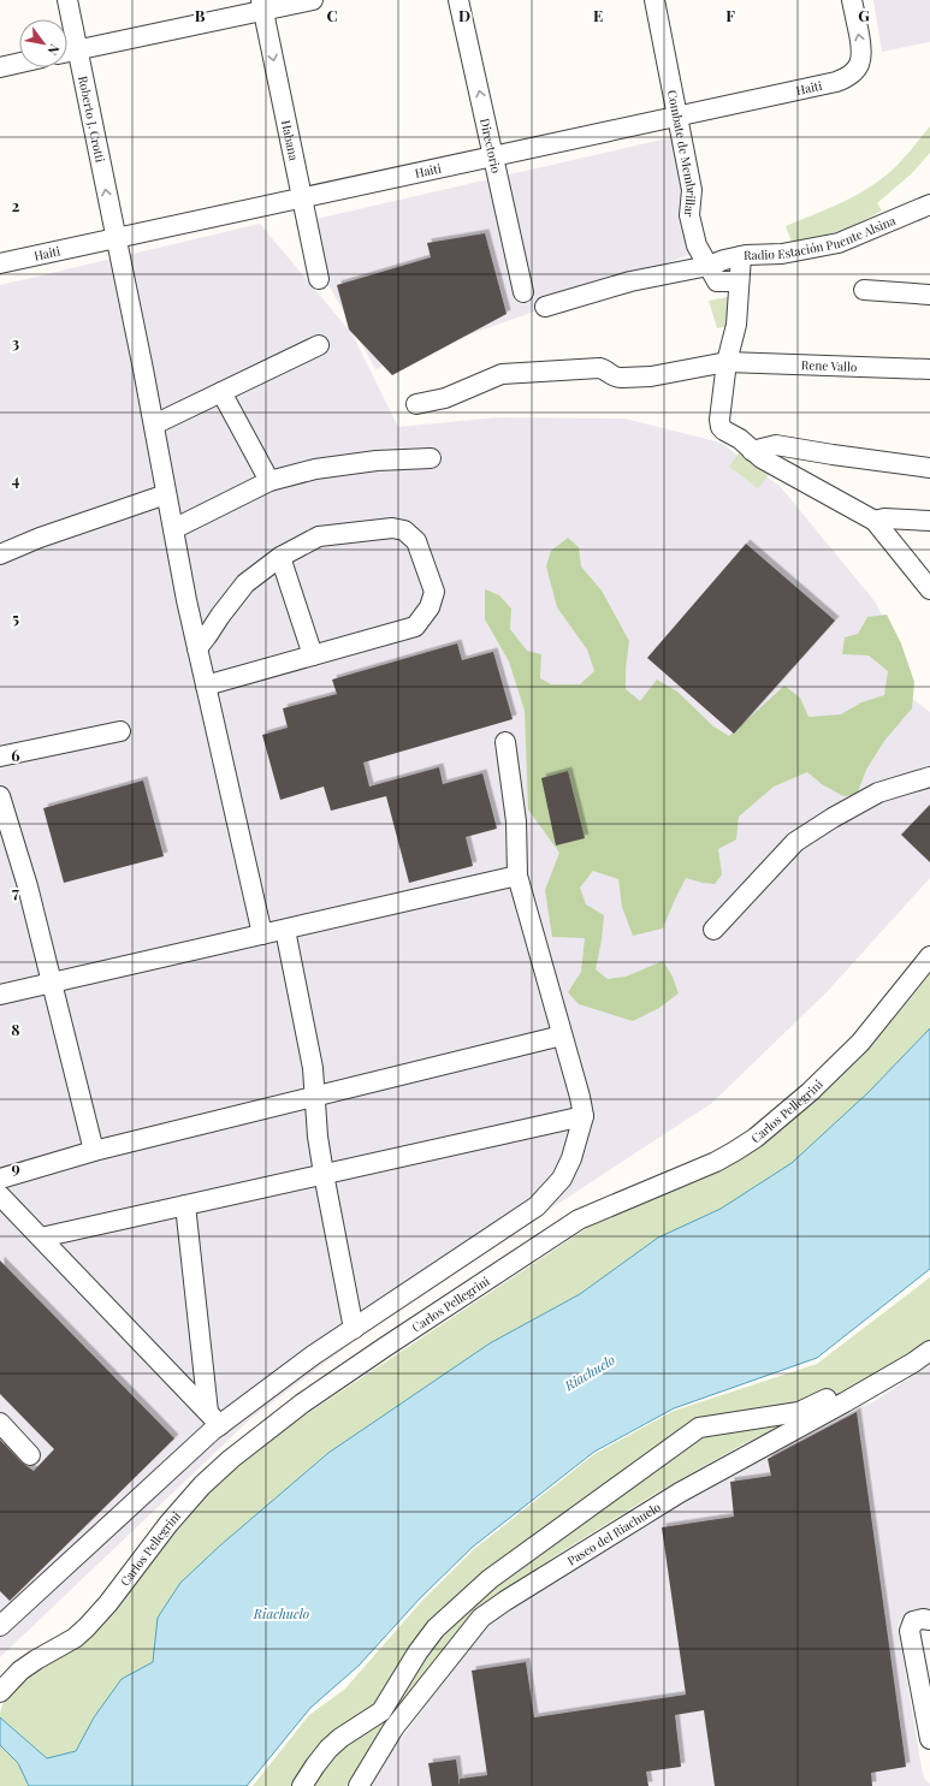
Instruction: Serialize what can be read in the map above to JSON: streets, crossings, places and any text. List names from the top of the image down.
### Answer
{
  "streets": {
    "street": [
      "Haiti",
      "Roberto J. Crotti",
      "Habana",
      "Directorio",
      "Combate de Membrillar",
      "Radio Estación Puente Alsina",
      "Rene Vallo",
      "Carlos Pellegrini",
      "Paseo del Riachuelo"
    ]
  },
  "crossings": [
    ["Haiti", "Roberto J. Crotti"],
    ["Haiti", "Habana"],
    ["Haiti", "Directorio"],
    ["Haiti", "Combate de Membrillar"],
    ["Combate de Membrillar", "Radio Estación Puente Alsina"]
  ],
  "one_way": ["Habana", "Directorio"],
  "water": ["Riachuelo"],
  "north": "bottom right",
  "grid": {
    "columns": [
      "B",
      "C",
      "D",
      "E",
      "F",
      "G"
    ],
    "rows": [
      "2",
      "3",
      "4",
      "5",
      "6",
      "7",
      "8",
      "9"
    ]
  }
}
